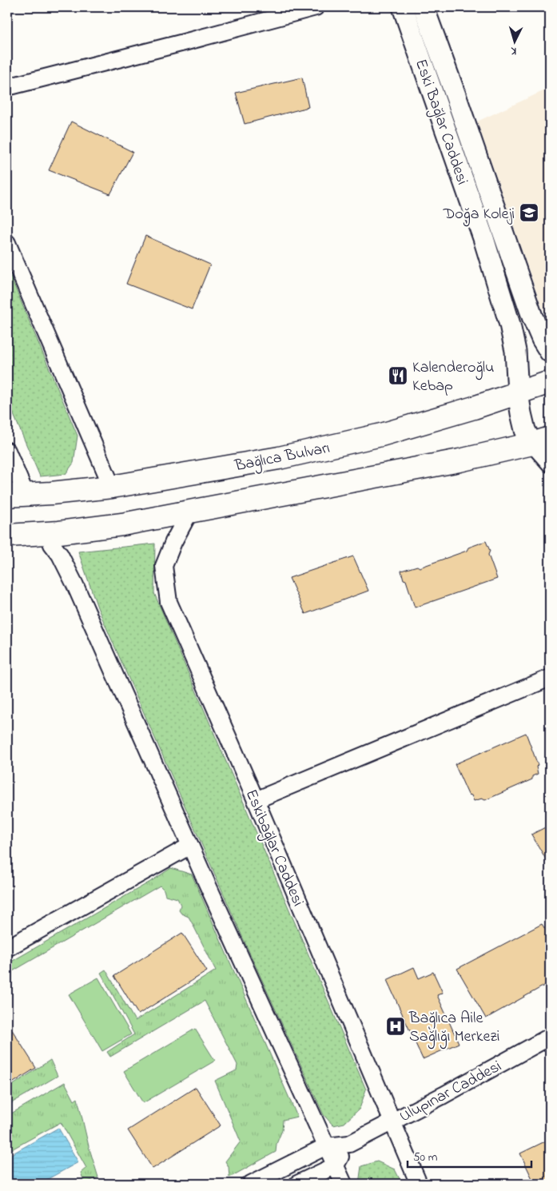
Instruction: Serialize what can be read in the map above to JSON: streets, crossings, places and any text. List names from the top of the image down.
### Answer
{
  "streets": {
    "main road": ["Bağlıca Bulvarı"],
    "street": ["Eski Bağlar Caddesi", "Eskibağlar Caddesi", "Ulupınar Caddesi"]
  },
  "crossings": [
    ["Eski Bağlar Caddesi", "Bağlıca Bulvarı"],
    ["Eskibağlar Caddesi", "Ulupınar Caddesi"]
  ],
  "places": {
    "school or university": ["Doğa Koleji"],
    "restaurant": ["Kalenderoğlu Kebap"],
    "hospital": ["Bağlıca Aile Sağlığı Merkezi"]
  },
  "scale_bar": "50 m",
  "north": "bottom"
}
